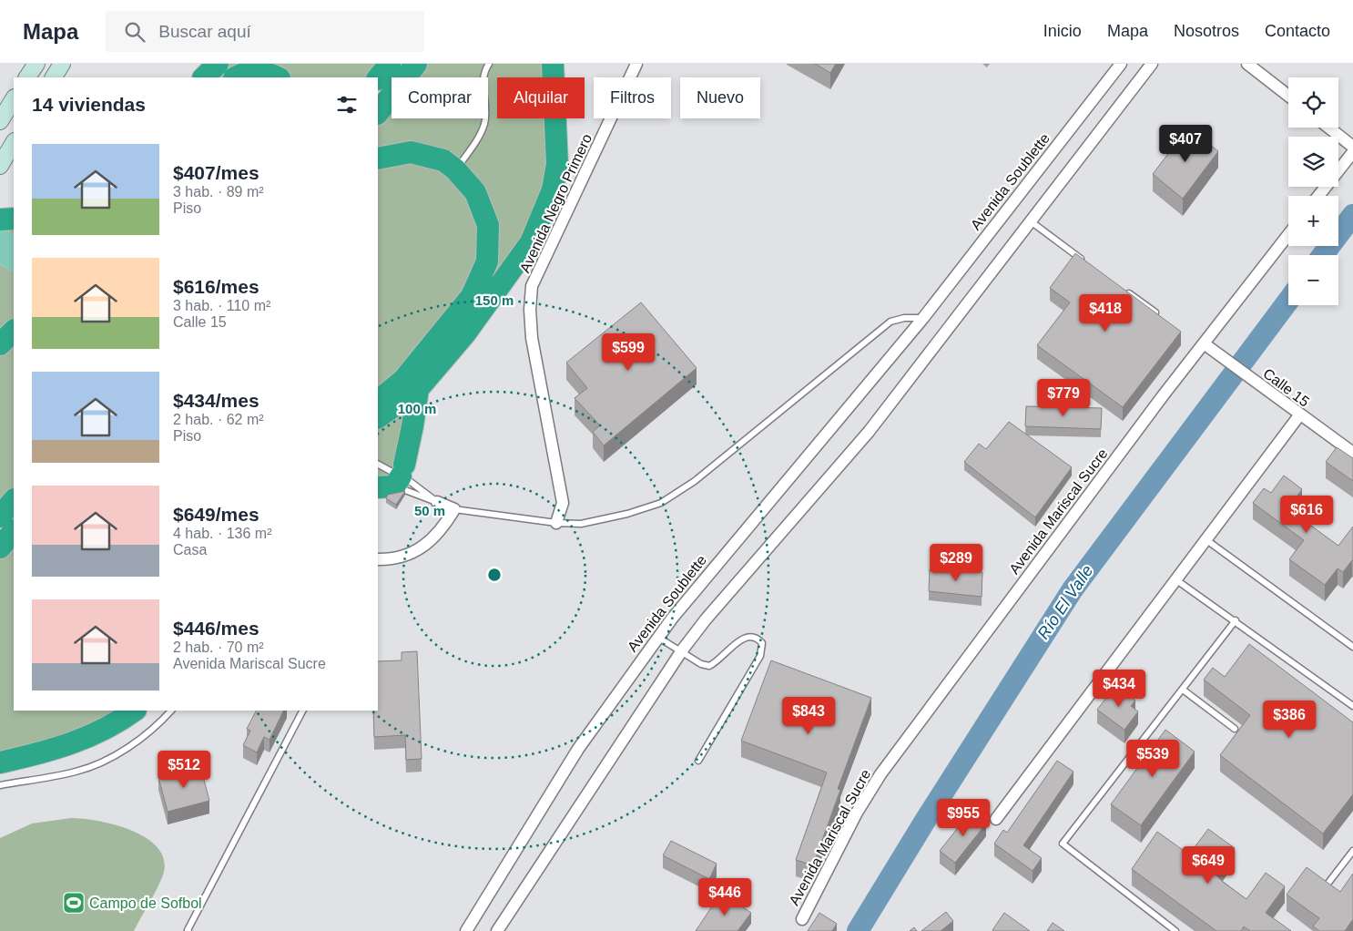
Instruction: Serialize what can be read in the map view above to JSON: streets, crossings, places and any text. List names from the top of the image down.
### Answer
{
  "streets": {
    "street": [
      "Avenida Soublette",
      "Avenida Negro Primero",
      "Calle 15",
      "Avenida Mariscal Sucre"
    ]
  },
  "crossings": [
    ["Calle 15", "Avenida Mariscal Sucre"]
  ],
  "water": ["Río El Valle"],
  "places": {
    "sports": ["Campo de Sofbol"]
  },
  "page": {
    "header": "Mapa",
    "search": "Buscar aquí",
    "nav": [
      "Inicio",
      "Mapa",
      "Nosotros",
      "Contacto"
    ],
    "map_buttons": ["+", "−"],
    "chip": [
      "Comprar",
      "Alquilar",
      "Filtros",
      "Nuevo"
    ],
    "heading": "14 viviendas",
    "price": [
      "$407",
      "$418",
      "$599",
      "$779",
      "$616",
      "$289",
      "$434",
      "$843",
      "$386",
      "$539",
      "$512",
      "$955",
      "$649",
      "$446"
    ],
    "list": [
      {
        "name": "$407/mes",
        "note": "3 hab. · 89 m² · Piso"
      },
      {
        "name": "$616/mes",
        "note": "3 hab. · 110 m² · Calle 15"
      },
      {
        "name": "$434/mes",
        "note": "2 hab. · 62 m² · Piso"
      },
      {
        "name": "$649/mes",
        "note": "4 hab. · 136 m² · Casa"
      },
      {
        "name": "$446/mes",
        "note": "2 hab. · 70 m² · Avenida Mariscal Sucre"
      }
    ]
  },
  "rings": ["150 m", "100 m", "50 m"]
}
